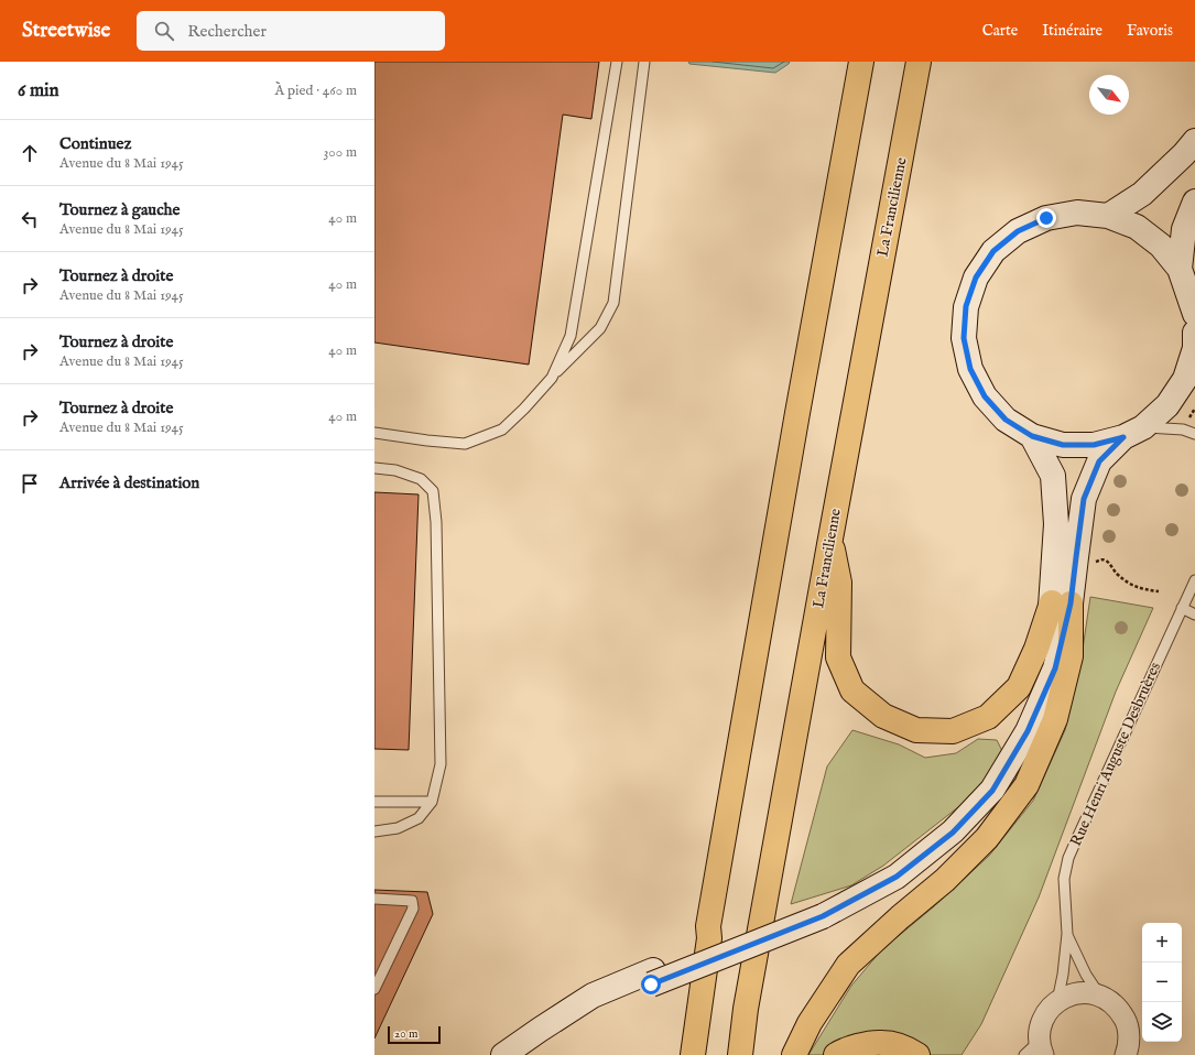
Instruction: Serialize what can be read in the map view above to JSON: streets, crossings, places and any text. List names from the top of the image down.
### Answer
{
  "streets": {
    "highway": ["La Francilienne"],
    "street": ["Rue Henri Auguste Desbruères"]
  },
  "scale_bar": "20 m",
  "north": "bottom right",
  "page": {
    "header": "Streetwise",
    "search": "Rechercher",
    "nav": ["Carte", "Itinéraire", "Favoris"],
    "heading": ["6 min", "À pied · 460 m"],
    "list": [
      ["Continuez", "Avenue du 8 Mai 1945", "300 m"],
      ["Tournez à gauche", "Avenue du 8 Mai 1945", "40 m"],
      ["Tournez à droite", "Avenue du 8 Mai 1945", "40 m"],
      ["Tournez à droite", "Avenue du 8 Mai 1945", "40 m"],
      ["Tournez à droite", "Avenue du 8 Mai 1945", "40 m"],
      "Arrivée à destination"
    ],
    "map_buttons": ["+", "−"],
    "scale": "20 m"
  }
}
